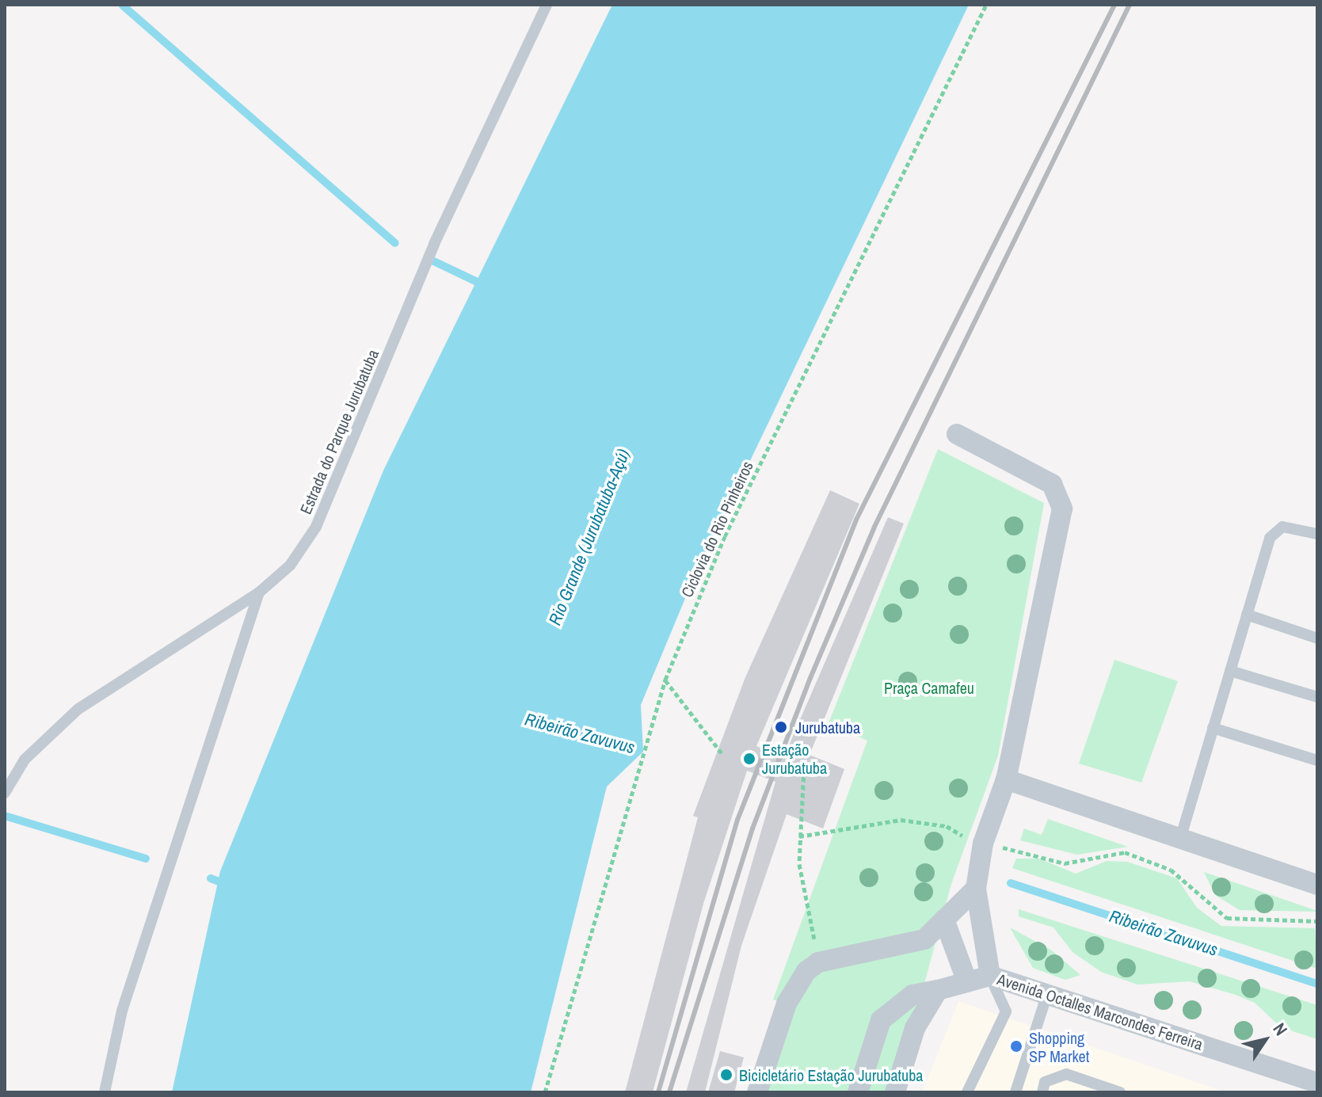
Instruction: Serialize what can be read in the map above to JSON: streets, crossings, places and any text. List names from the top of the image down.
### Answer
{
  "streets": {
    "street": ["Avenida Octalles Marcondes Ferreira"],
    "lane": ["Estrada do Parque Jurubatuba"],
    "path": ["Ciclovia do Rio Pinheiros"]
  },
  "water": ["Rio Grande (Jurubatuba-Açú)", "Ribeirão Zavuvus"],
  "parks": ["Praça Camafeu"],
  "places": [
    "Jurubatuba",
    "Estação Jurubatuba",
    "Shopping SP Market",
    "Bicicletário Estação Jurubatuba"
  ],
  "north": "top right"
}
